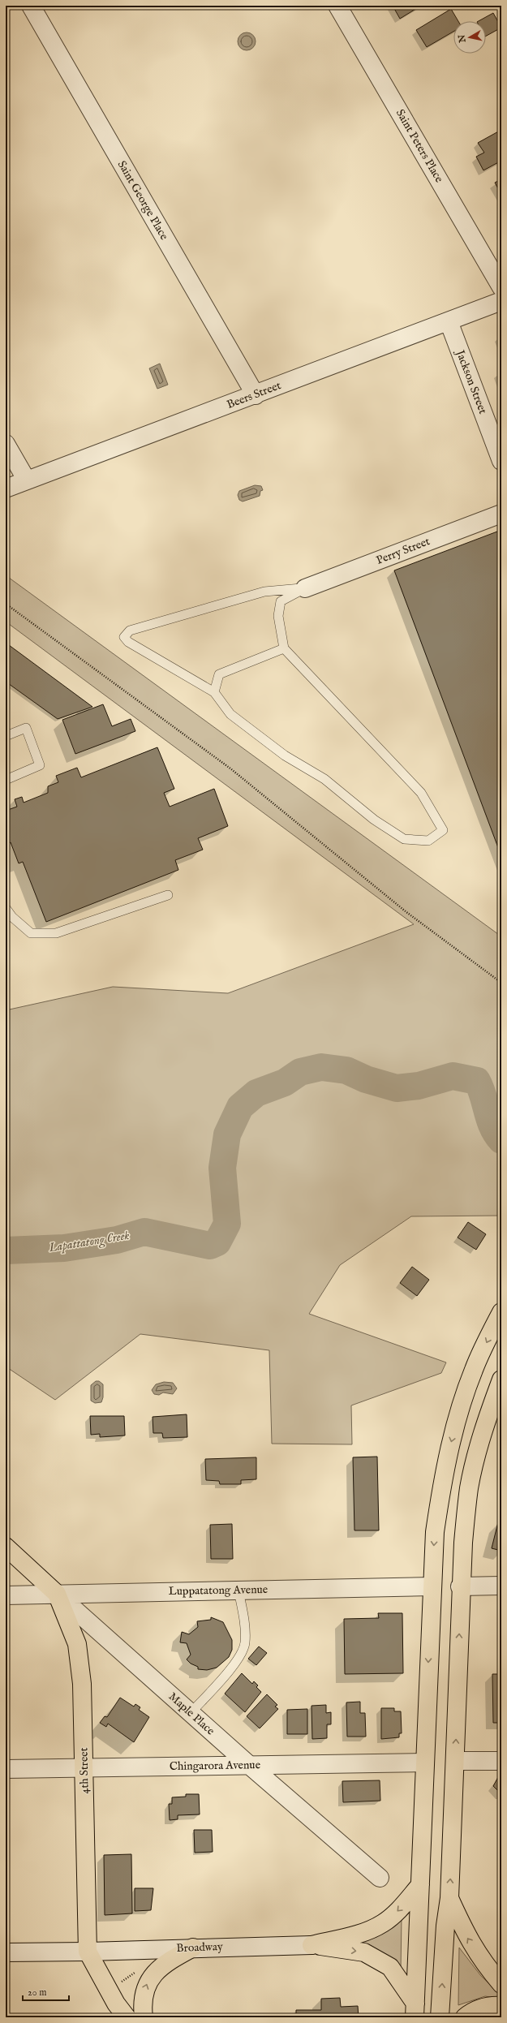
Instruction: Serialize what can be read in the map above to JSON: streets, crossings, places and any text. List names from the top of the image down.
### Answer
{
  "streets": {
    "main road": ["Maple Place", "4th Street"],
    "street": [
      "Saint Peters Place",
      "Saint George Place",
      "Jackson Street",
      "Beers Street",
      "Perry Street",
      "Luppatatong Avenue",
      "Chingarora Avenue",
      "Broadway"
    ]
  },
  "crossings": [
    ["Saint George Place", "Beers Street"],
    ["Jackson Street", "Beers Street"],
    ["Luppatatong Avenue", "Maple Place"],
    ["Luppatatong Avenue", "4th Street"],
    ["Maple Place", "Chingarora Avenue"],
    ["Maple Place", "4th Street"],
    ["Chingarora Avenue", "4th Street"],
    ["4th Street", "Broadway"]
  ],
  "water": ["Lapattatong Creek"],
  "scale_bar": "20 m",
  "north": "left"
}
